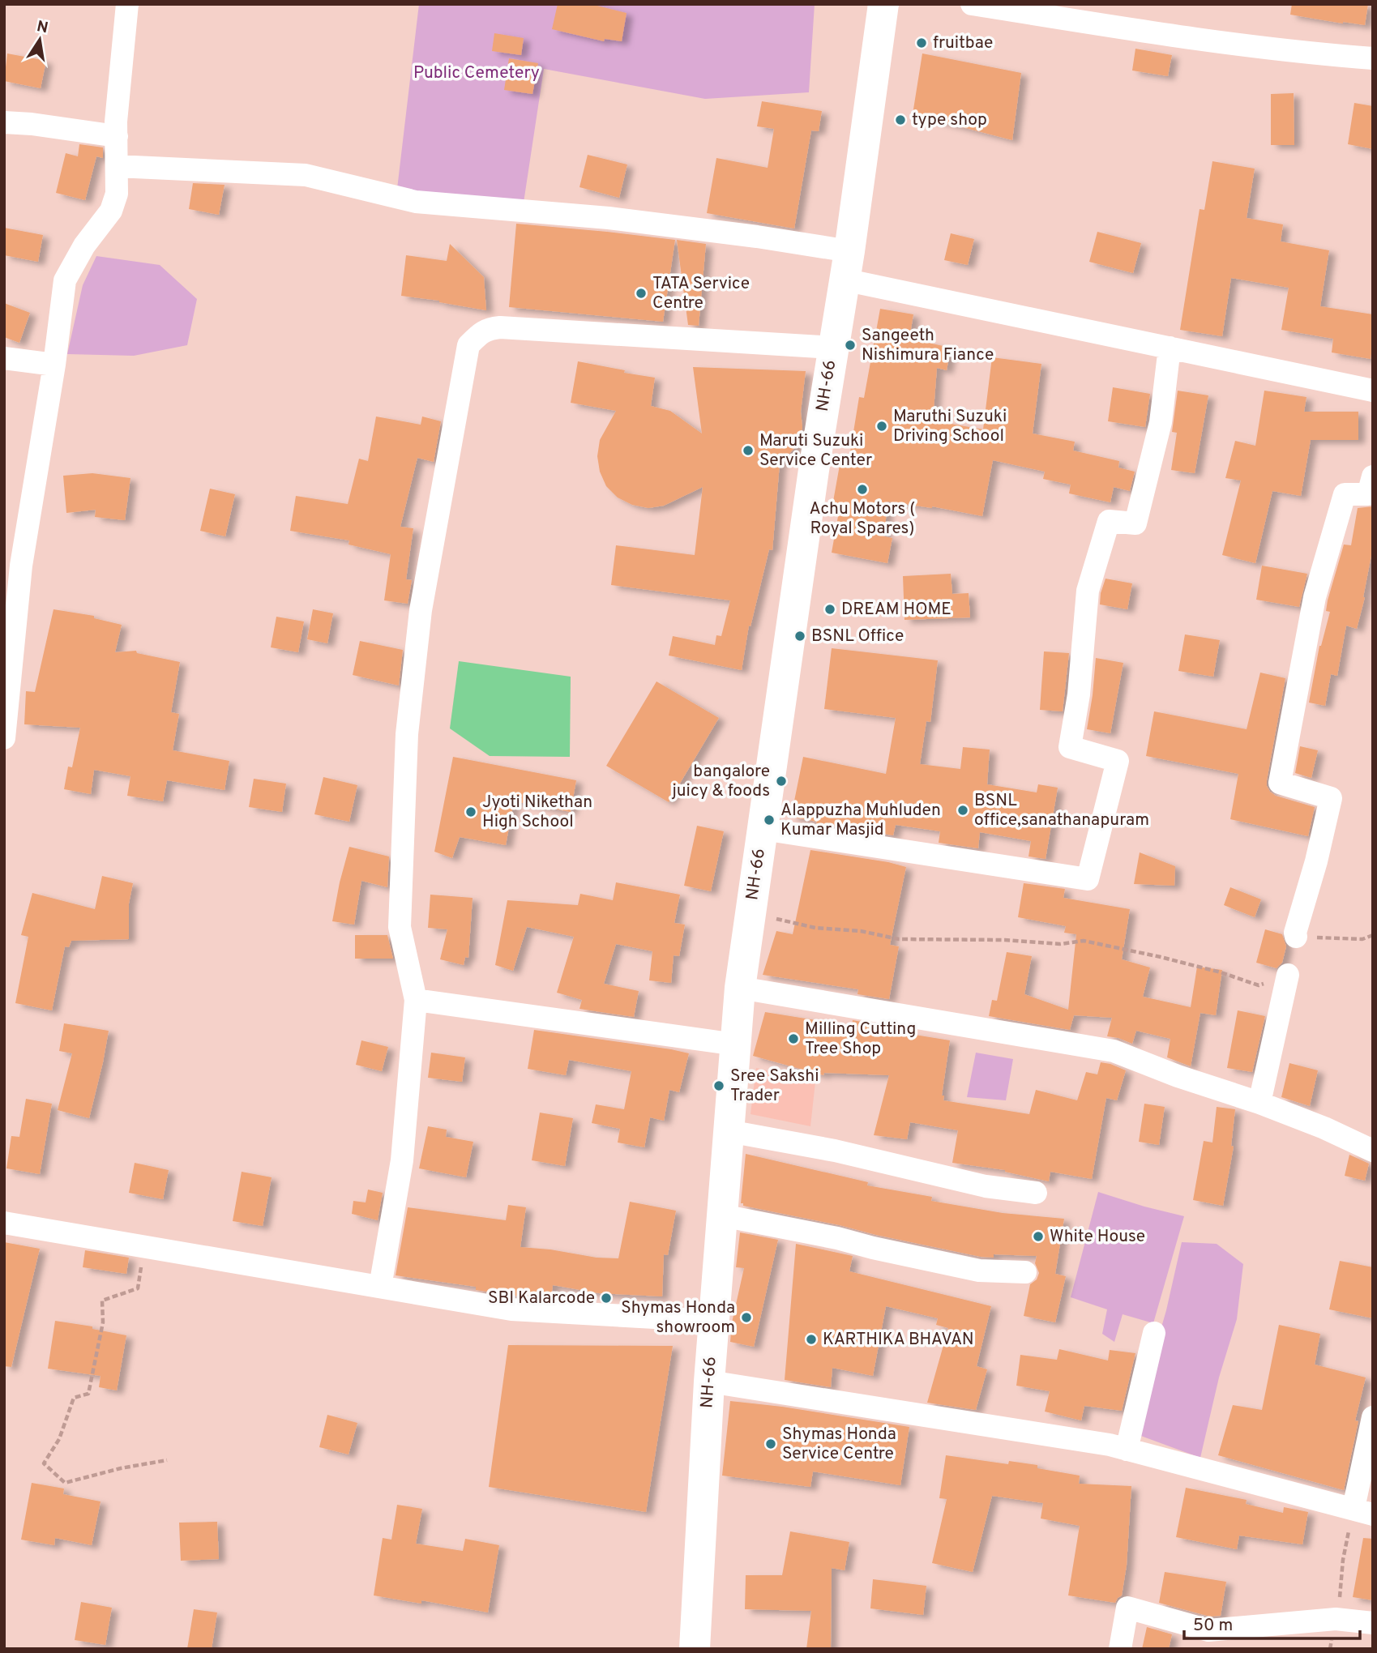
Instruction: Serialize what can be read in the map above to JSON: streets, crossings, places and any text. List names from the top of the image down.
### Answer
{
  "streets": {
    "main road": ["NH-66"]
  },
  "parks": ["Public Cemetery"],
  "places": [
    "fruitbae",
    "type shop",
    "TATA Service Centre",
    "Sangeeth Nishimura Fiance",
    "Maruthi Suzuki Driving School",
    "Maruti Suzuki Service Center",
    "Achu Motors ( Royal Spares)",
    "DREAM HOME",
    "BSNL Office",
    "bangalore juicy & foods",
    "BSNL office,sanathanapuram",
    "Jyoti Nikethan High School",
    "Alappuzha Muhluden Kumar Masjid",
    "Milling Cutting Tree Shop",
    "Sree Sakshi Trader",
    "White House",
    "SBI Kalarcode",
    "Shymas Honda showroom",
    "KARTHIKA BHAVAN",
    "Shymas Honda Service Centre"
  ],
  "scale_bar": "50 m",
  "north": "top"
}
